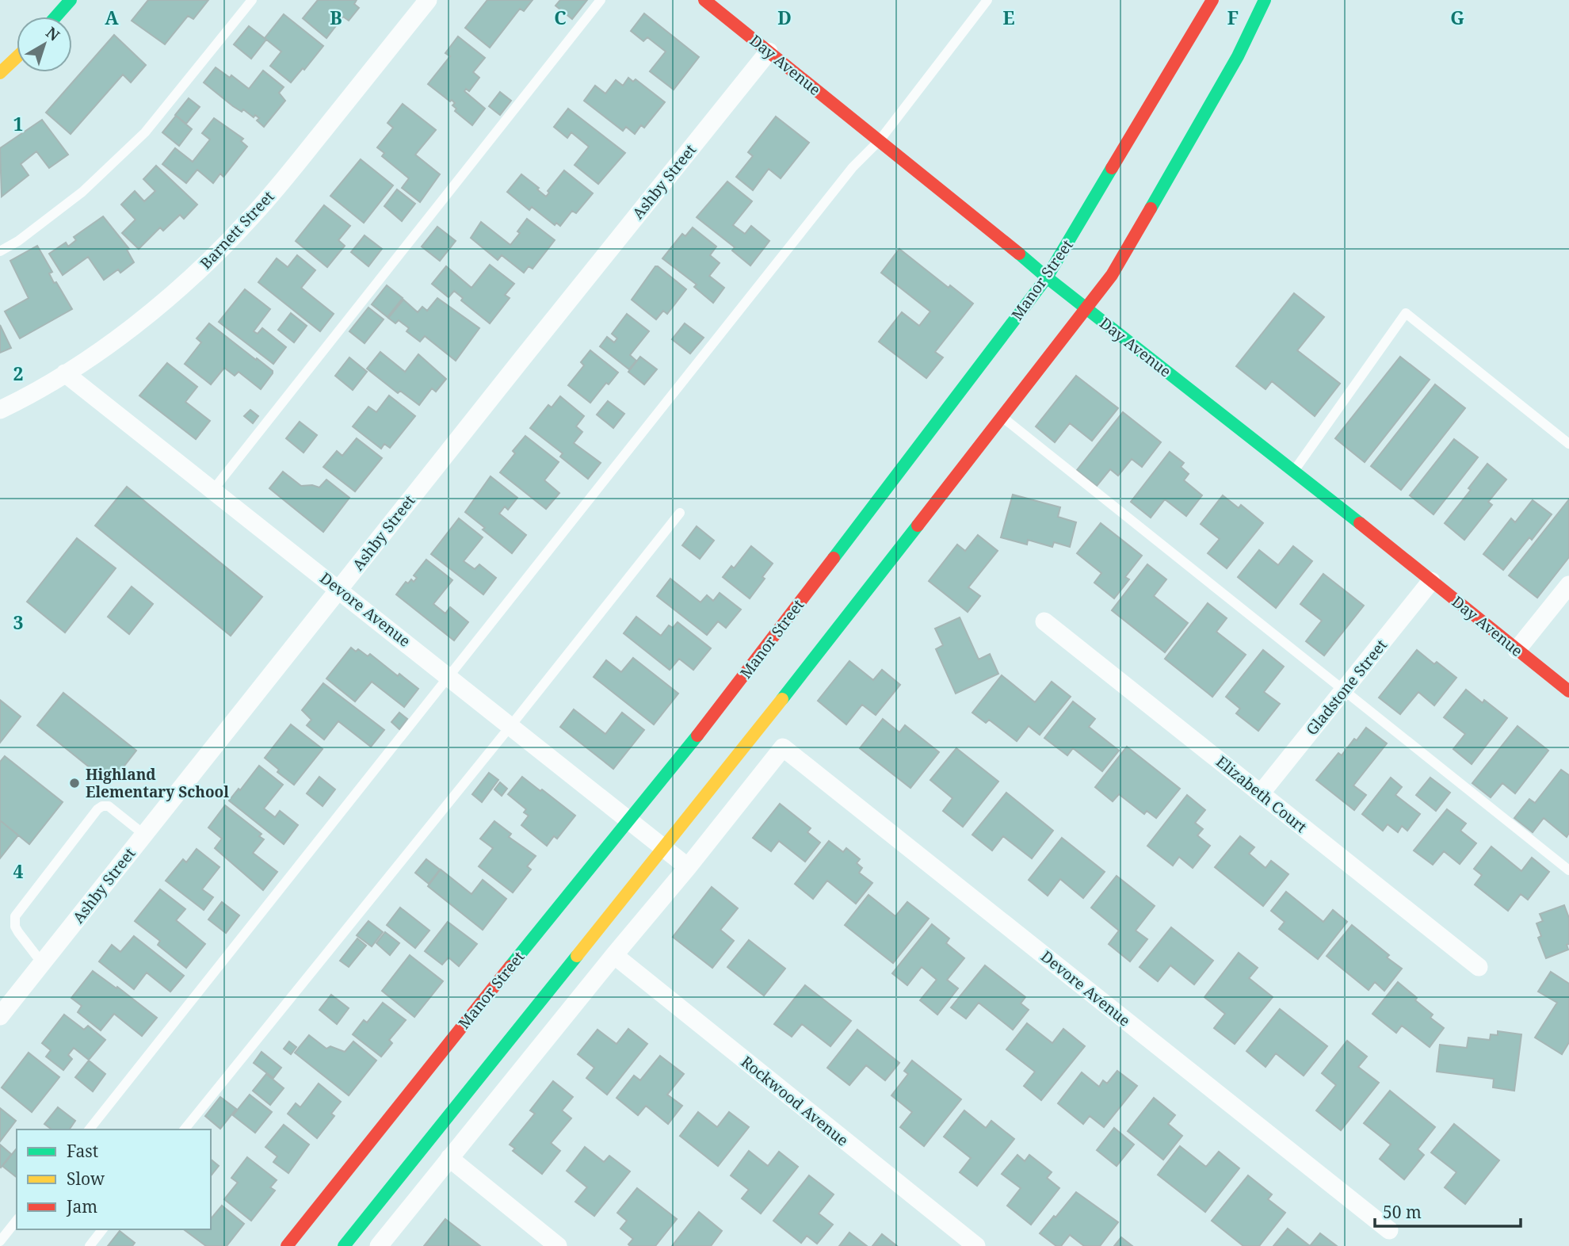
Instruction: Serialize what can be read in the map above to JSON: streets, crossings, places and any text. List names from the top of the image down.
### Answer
{
  "streets": {
    "main road": ["Day Avenue", "Manor Street"],
    "street": [
      "Ashby Street",
      "Barnett Street",
      "Devore Avenue",
      "Gladstone Street",
      "Elizabeth Court",
      "Rockwood Avenue"
    ]
  },
  "crossings": [
    ["Day Avenue", "Ashby Street"],
    ["Day Avenue", "Manor Street"],
    ["Day Avenue", "Gladstone Street"],
    ["Ashby Street", "Devore Avenue"],
    ["Barnett Street", "Devore Avenue"],
    ["Manor Street", "Devore Avenue"],
    ["Gladstone Street", "Elizabeth Court"]
  ],
  "places": ["Highland Elementary School"],
  "legend": ["Fast", "Slow", "Jam"],
  "scale_bar": "50 m",
  "north": "top right",
  "grid": {
    "columns": [
      "A",
      "B",
      "C",
      "D",
      "E",
      "F",
      "G"
    ],
    "rows": [
      "1",
      "2",
      "3",
      "4"
    ]
  }
}
